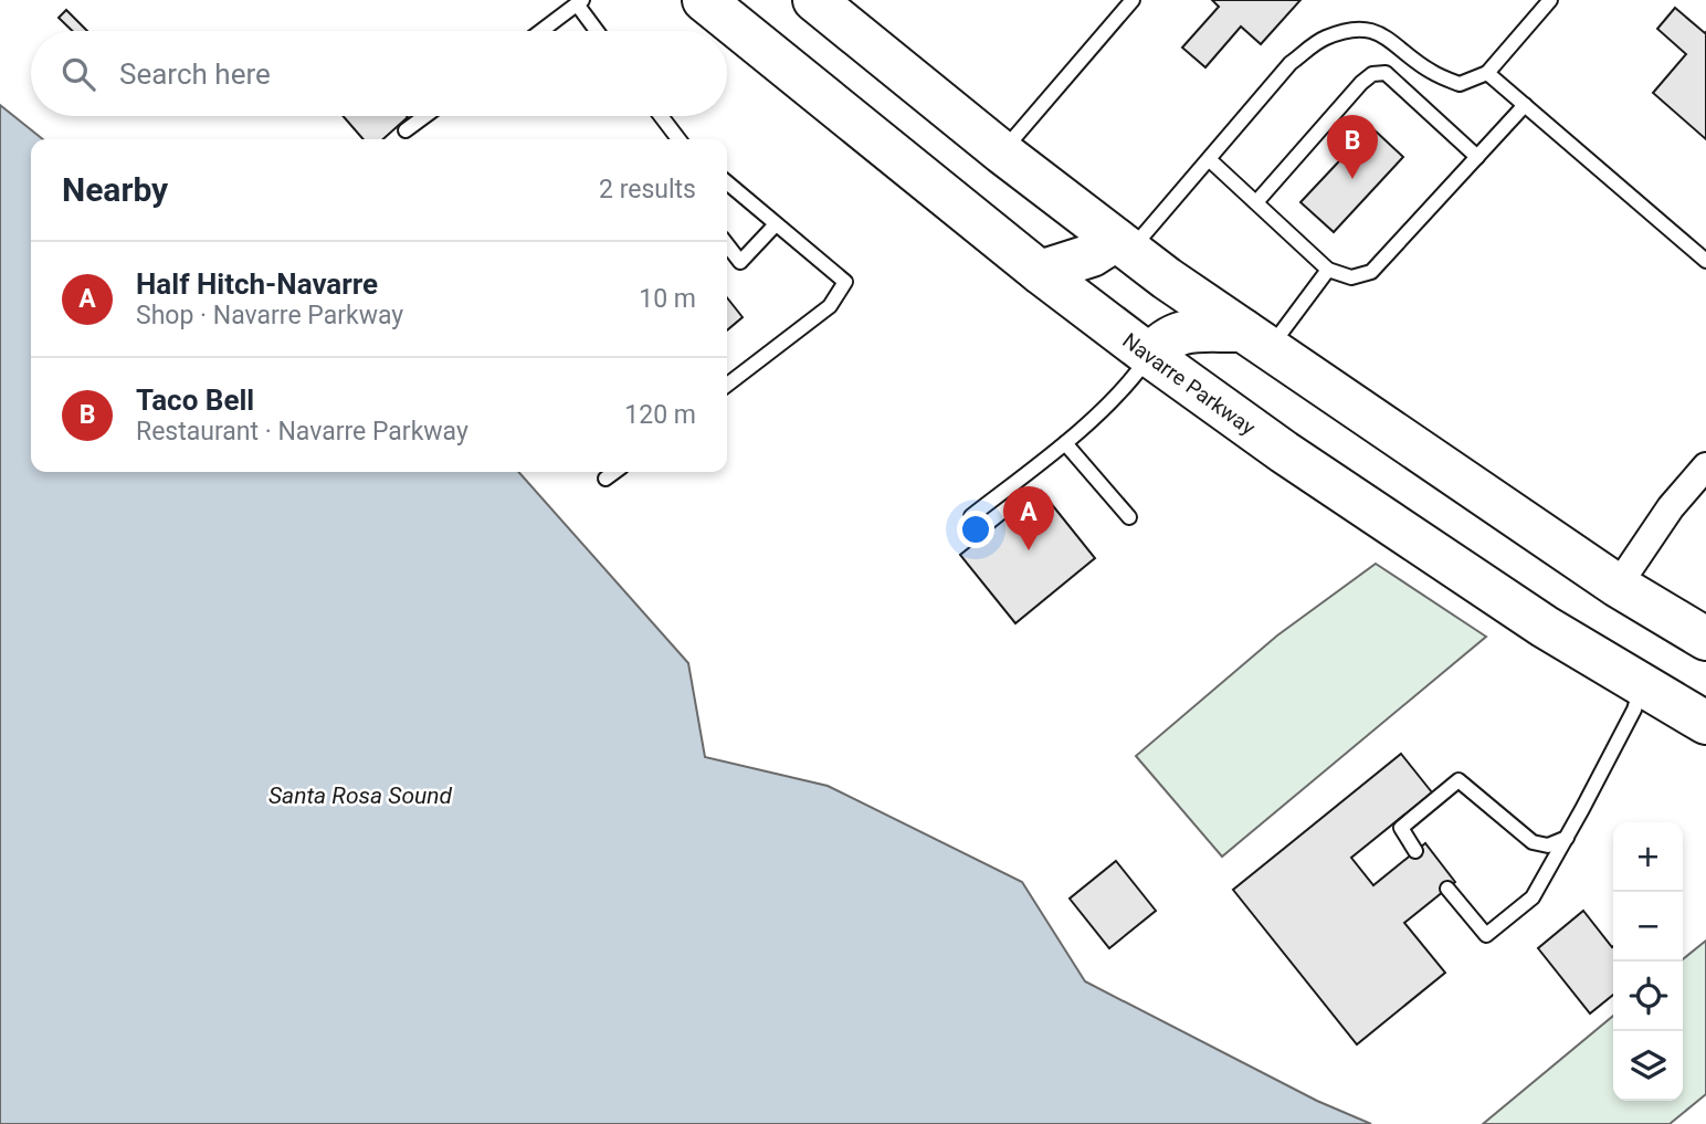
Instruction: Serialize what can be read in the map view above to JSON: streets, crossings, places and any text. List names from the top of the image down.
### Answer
{
  "streets": {
    "highway": ["Navarre Parkway"]
  },
  "water": ["Santa Rosa Sound"],
  "page": {
    "search": "Search here",
    "pins": ["B", "A"],
    "heading": ["Nearby", "2 results"],
    "list": [
      {
        "mark": "A",
        "name": "Half Hitch-Navarre",
        "note": "Shop · Navarre Parkway",
        "value": "10 m"
      },
      {
        "mark": "B",
        "name": "Taco Bell",
        "note": "Restaurant · Navarre Parkway",
        "value": "120 m"
      }
    ],
    "map_buttons": ["+", "−"]
  }
}
